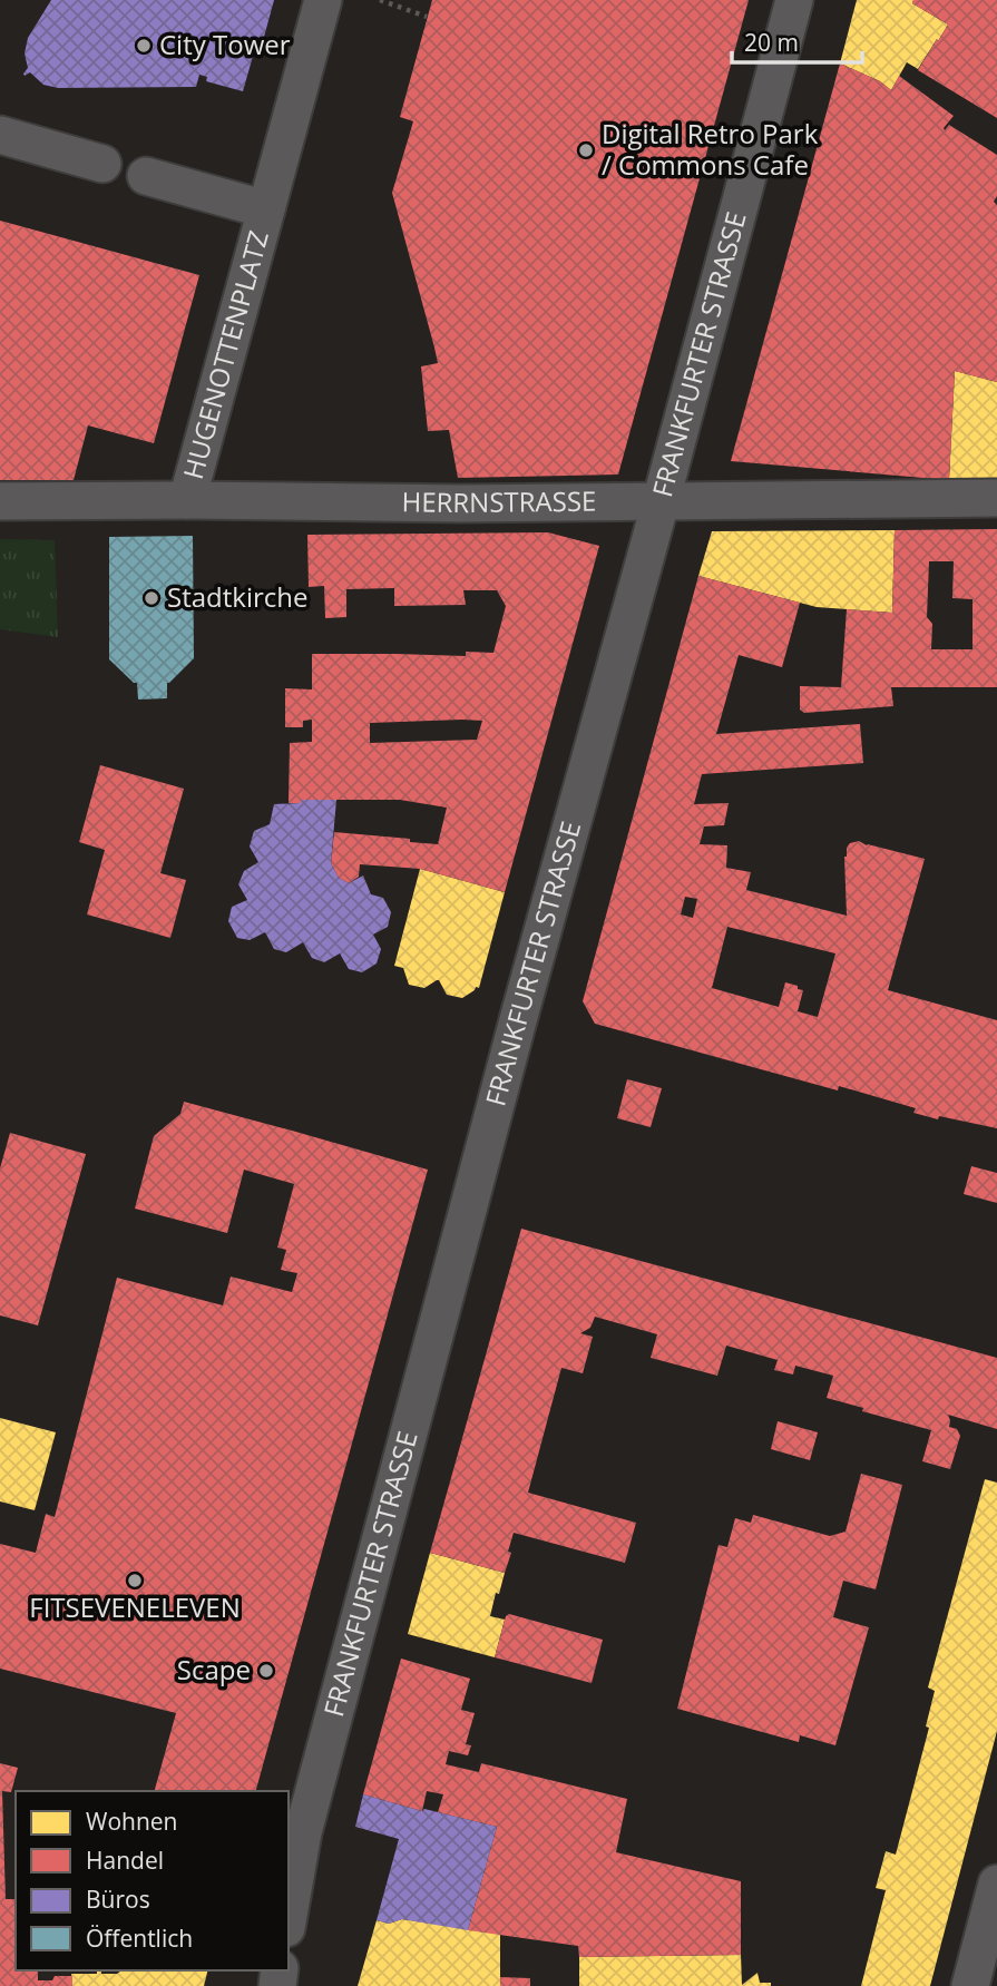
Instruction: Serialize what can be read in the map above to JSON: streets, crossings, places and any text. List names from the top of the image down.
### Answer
{
  "streets": {
    "street": ["FRANKFURTER STRASSE", "HUGENOTTENPLATZ", "HERRNSTRASSE"]
  },
  "crossings": [
    ["FRANKFURTER STRASSE", "HERRNSTRASSE"],
    ["HUGENOTTENPLATZ", "HERRNSTRASSE"]
  ],
  "places": [
    "City Tower",
    "Digital Retro Park / Commons Cafe",
    "Stadtkirche",
    "FITSEVENELEVEN",
    "Scape"
  ],
  "legend": [
    "Wohnen",
    "Handel",
    "Büros",
    "Öffentlich"
  ],
  "scale_bar": "20 m"
}
